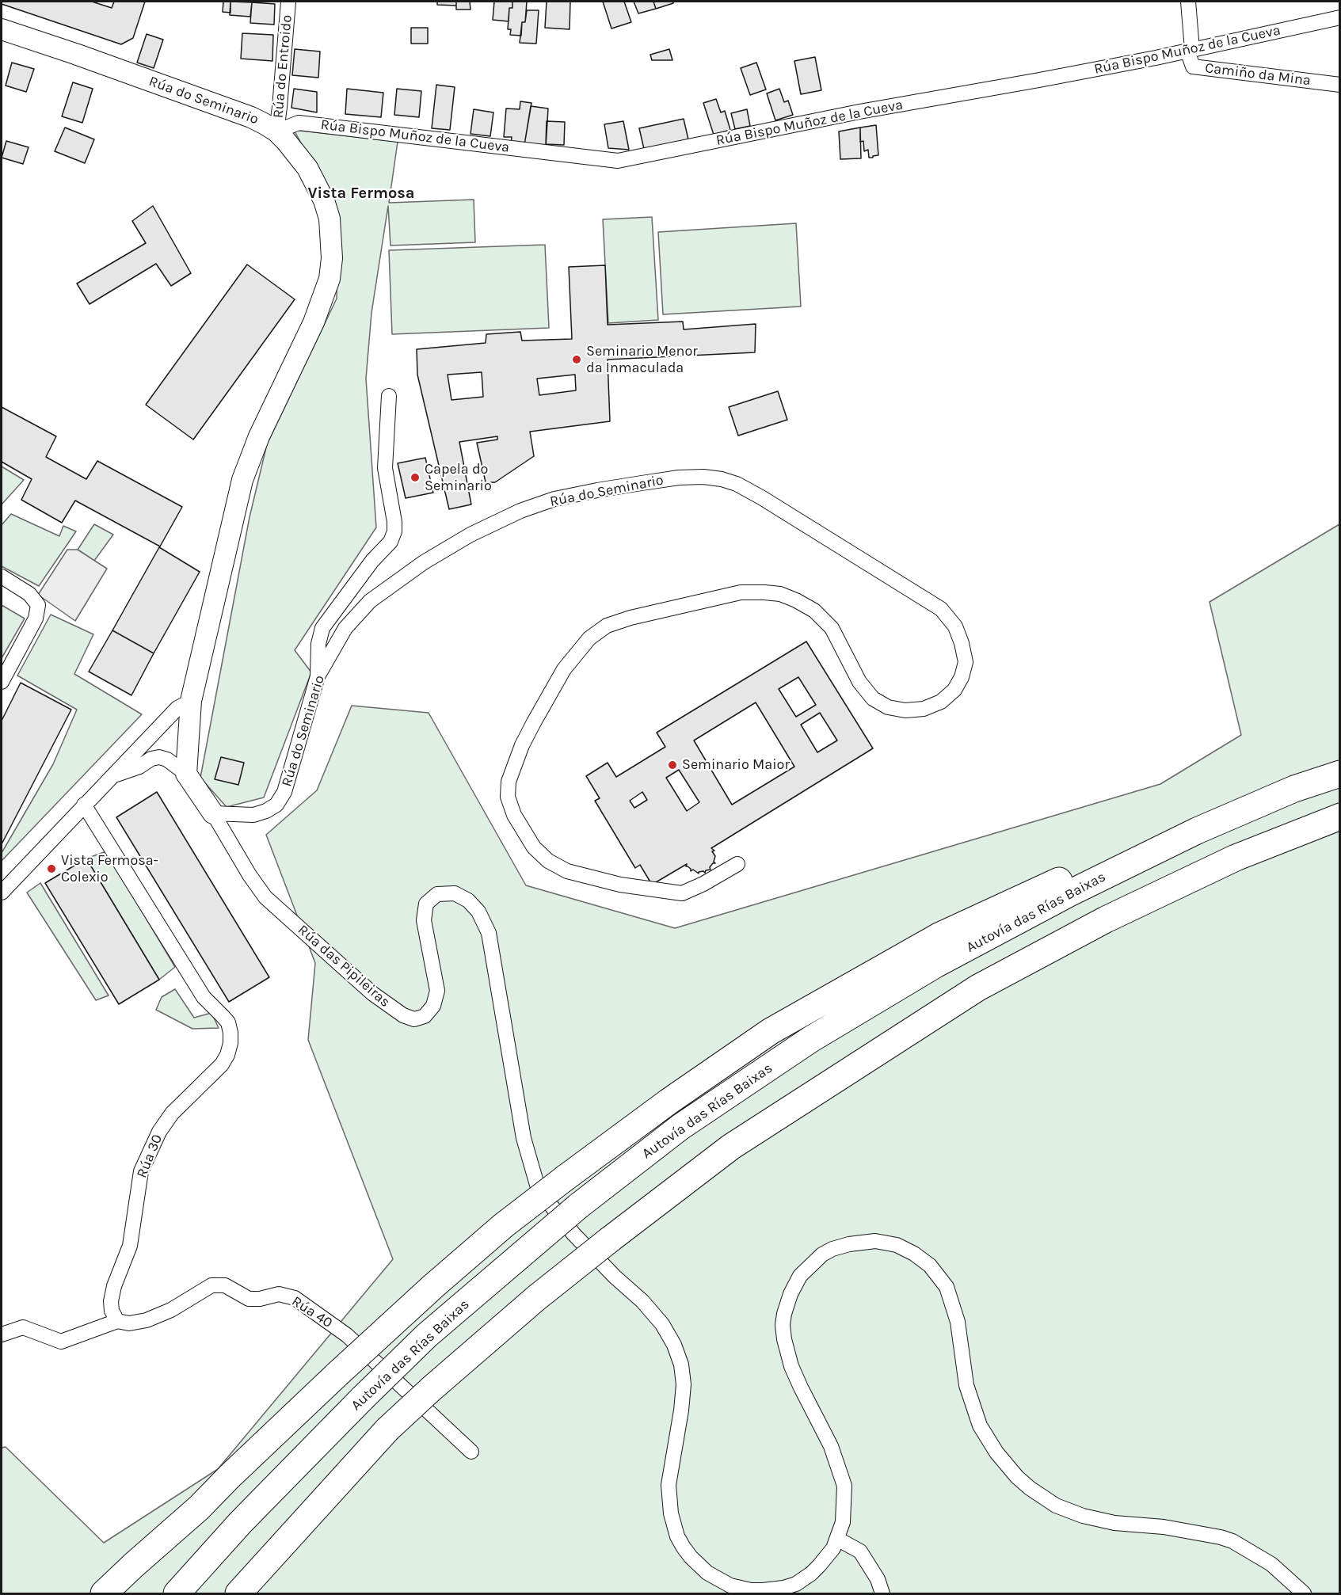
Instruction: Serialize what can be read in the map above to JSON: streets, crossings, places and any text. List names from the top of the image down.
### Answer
{
  "streets": {
    "highway": ["Autovía das Rías Baixas"],
    "street": [
      "Rúa Bispo Muñoz de la Cueva",
      "Rúa do Entroido",
      "Camiño da Mina",
      "Rúa do Seminario",
      "Rúa das Pipileiras",
      "Rúa 30",
      "Rúa 40"
    ]
  },
  "crossings": [
    ["Rúa Bispo Muñoz de la Cueva", "Rúa do Entroido"],
    ["Rúa Bispo Muñoz de la Cueva", "Camiño da Mina"],
    ["Rúa Bispo Muñoz de la Cueva", "Rúa do Seminario"],
    ["Rúa do Entroido", "Rúa do Seminario"],
    ["Rúa do Seminario", "Rúa das Pipileiras"],
    ["Rúa 30", "Rúa 40"]
  ],
  "districts": ["Vista Fermosa"],
  "places": [
    "Seminario Menor da Inmaculada",
    "Capela do Seminario",
    "Seminario Maior",
    "Vista Fermosa- Colexio"
  ]
}
